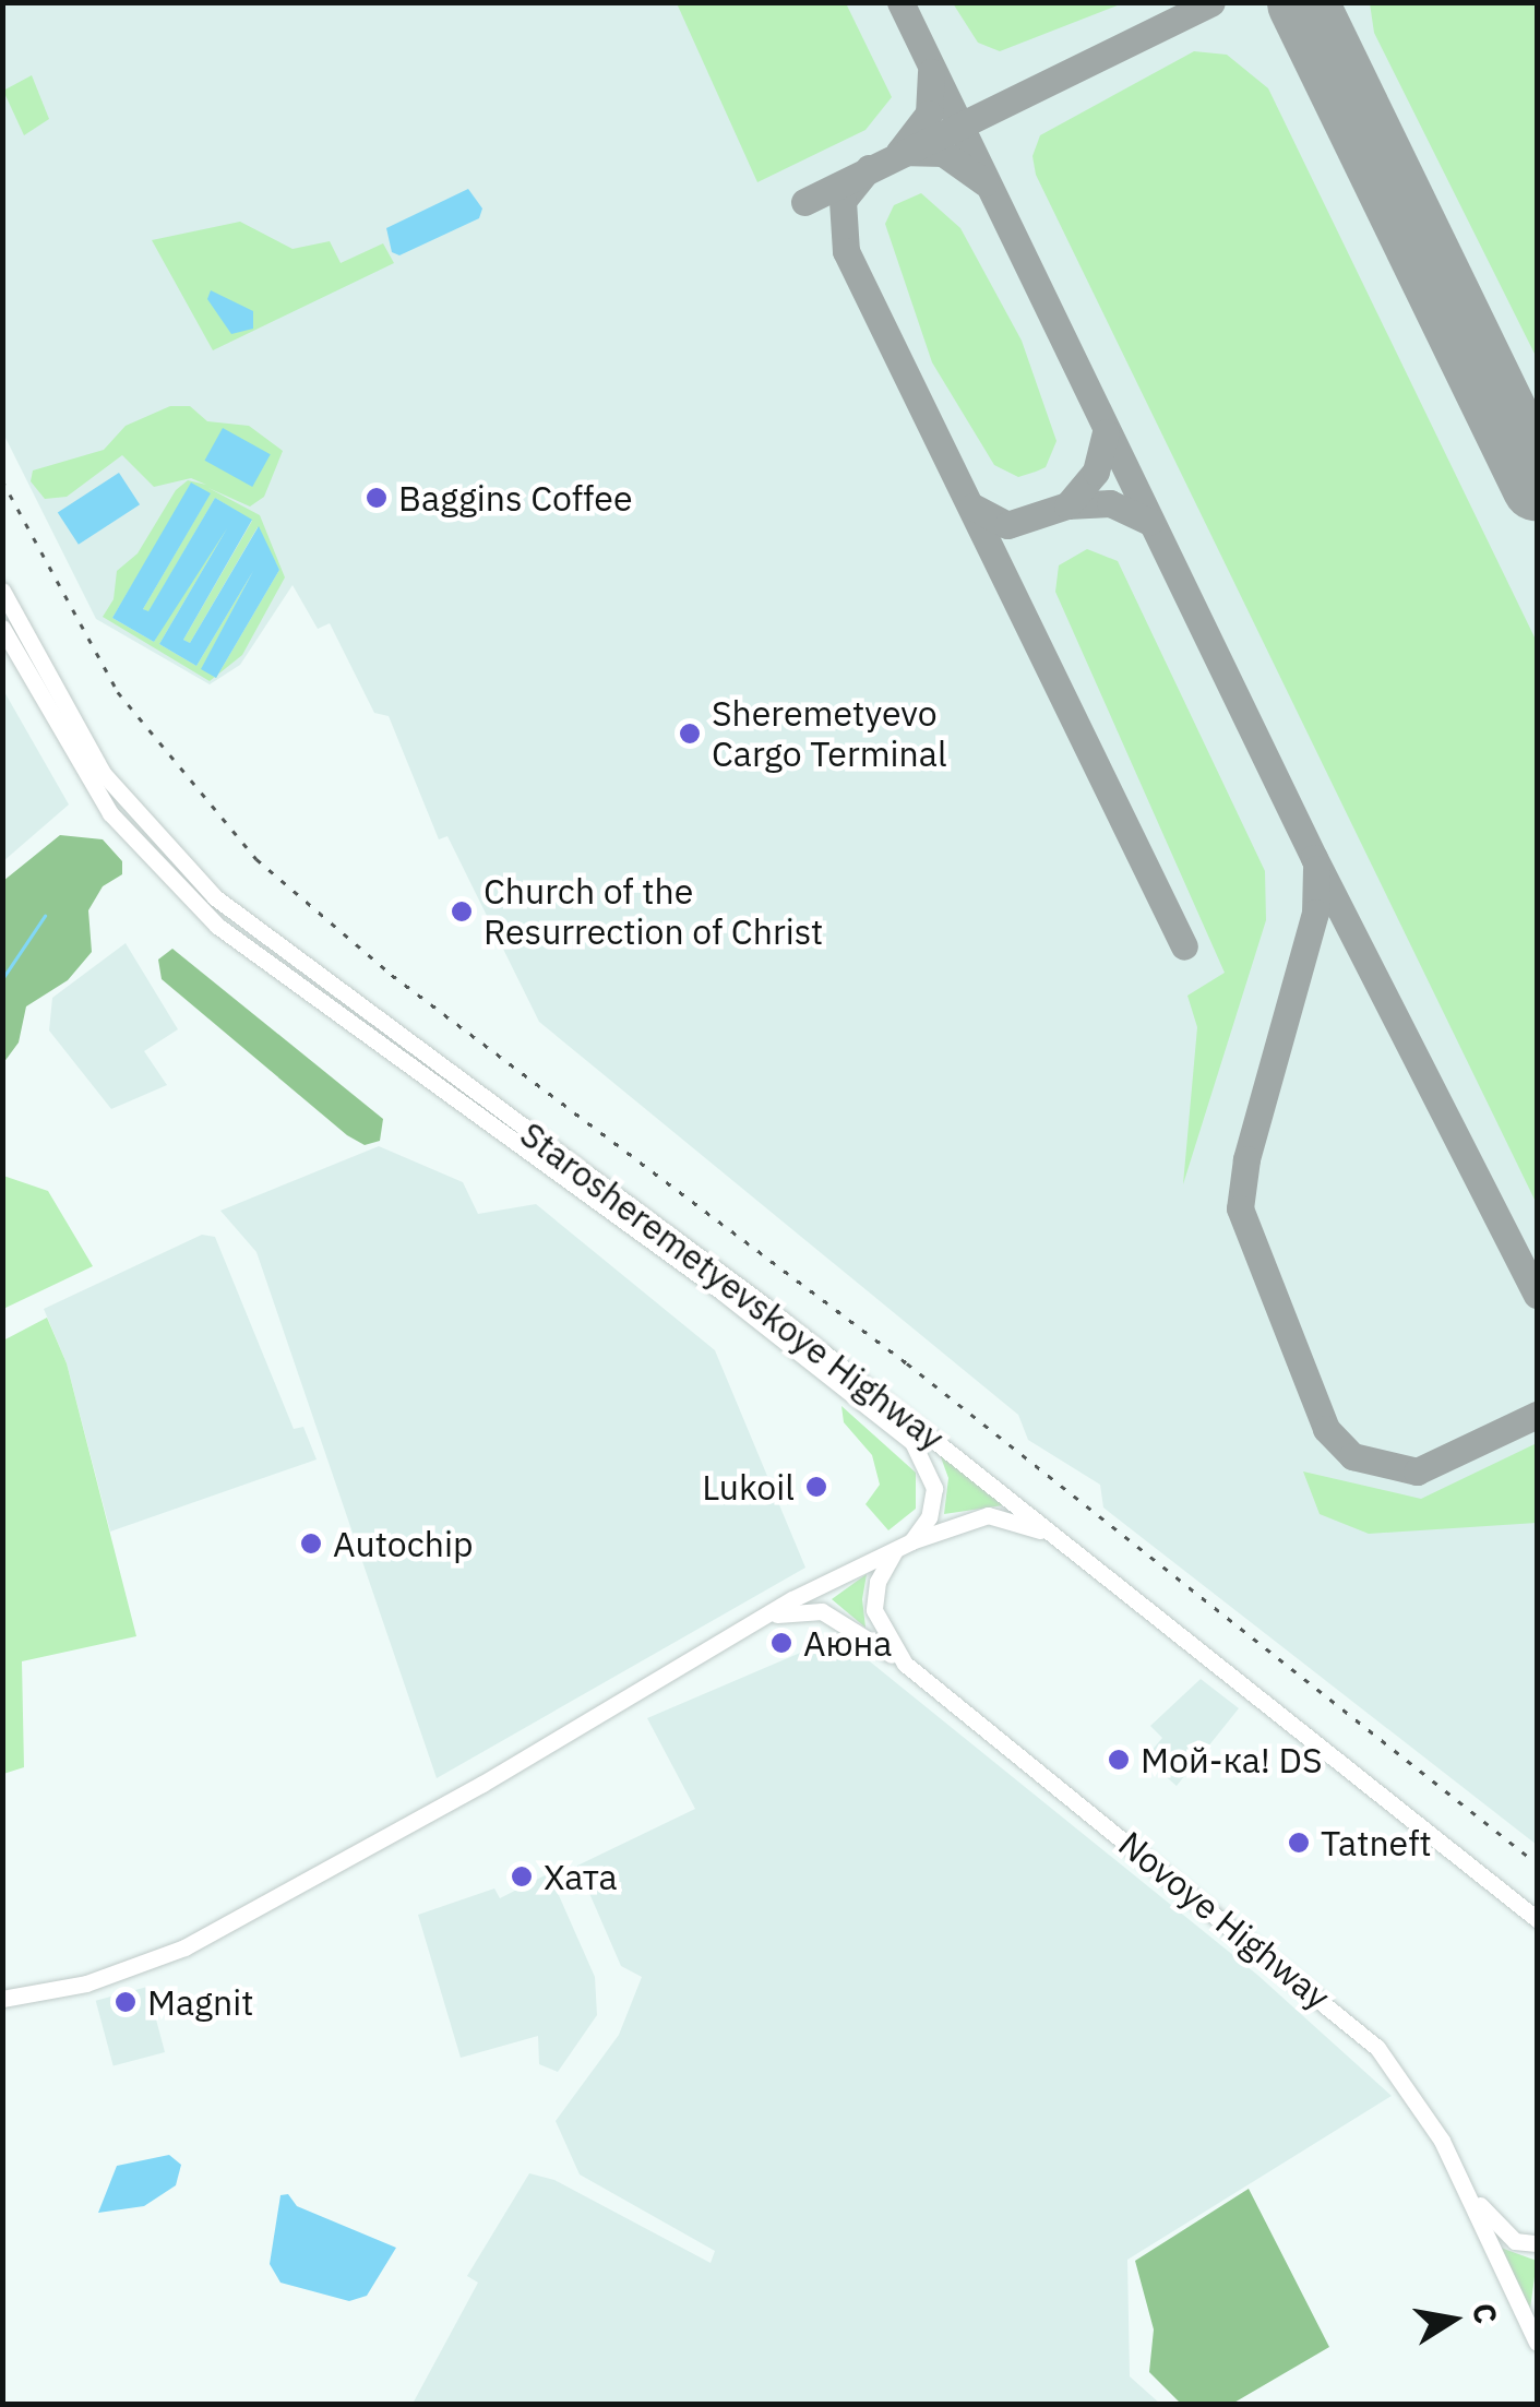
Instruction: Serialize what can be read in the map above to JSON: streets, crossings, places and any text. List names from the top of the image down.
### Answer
{
  "streets": {
    "main road": ["Starosheremetyevskoye Highway", "Novoye Highway"]
  },
  "places": [
    "Baggins Coffee",
    "Sheremetyevo Cargo Terminal",
    "Church of the Resurrection of Christ",
    "Lukoil",
    "Autochip",
    "Аюна",
    "Мой-ка! DS",
    "Tatneft",
    "Хата",
    "Magnit"
  ],
  "north": "right"
}
